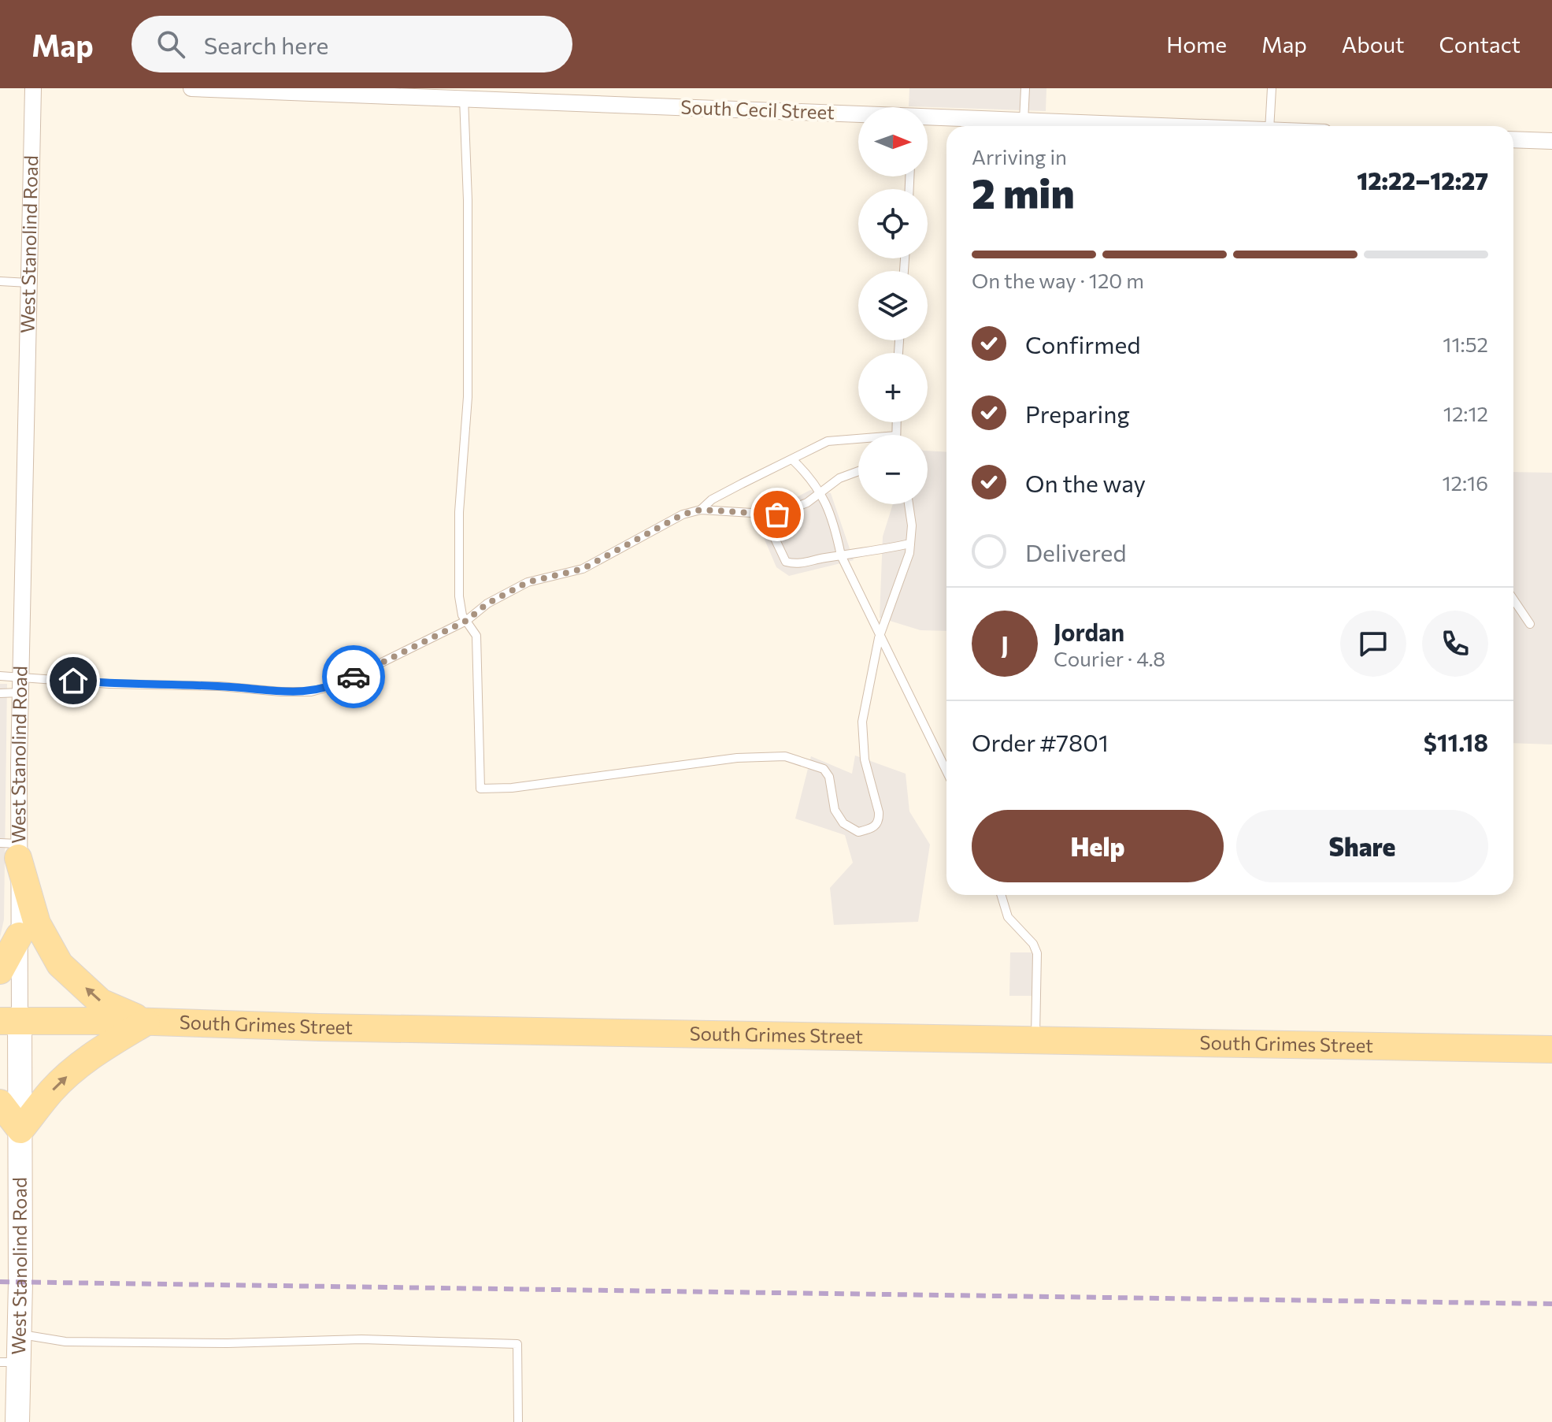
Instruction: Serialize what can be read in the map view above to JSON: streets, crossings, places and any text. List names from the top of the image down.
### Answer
{
  "streets": {
    "main road": ["West Stanolind Road", "South Grimes Street"],
    "street": ["South Cecil Street"]
  },
  "crossings": [
    ["West Stanolind Road", "South Grimes Street"]
  ],
  "north": "right",
  "page": {
    "header": "Map",
    "search": "Search here",
    "nav": [
      "Home",
      "Map",
      "About",
      "Contact"
    ],
    "map_buttons": ["+", "−"],
    "heading": ["2 min", "Arriving in", "12:22–12:27"],
    "panel": [
      "Jordan",
      "Courier · 4.8",
      "Order #7801",
      "$11.18"
    ],
    "bar": "On the way · 120 m",
    "list": [
      ["Confirmed", "11:52"],
      ["Preparing", "12:12"],
      ["On the way", "12:16"],
      "Delivered"
    ],
    "round": "J",
    "buttons": ["Help", "Share"]
  }
}
